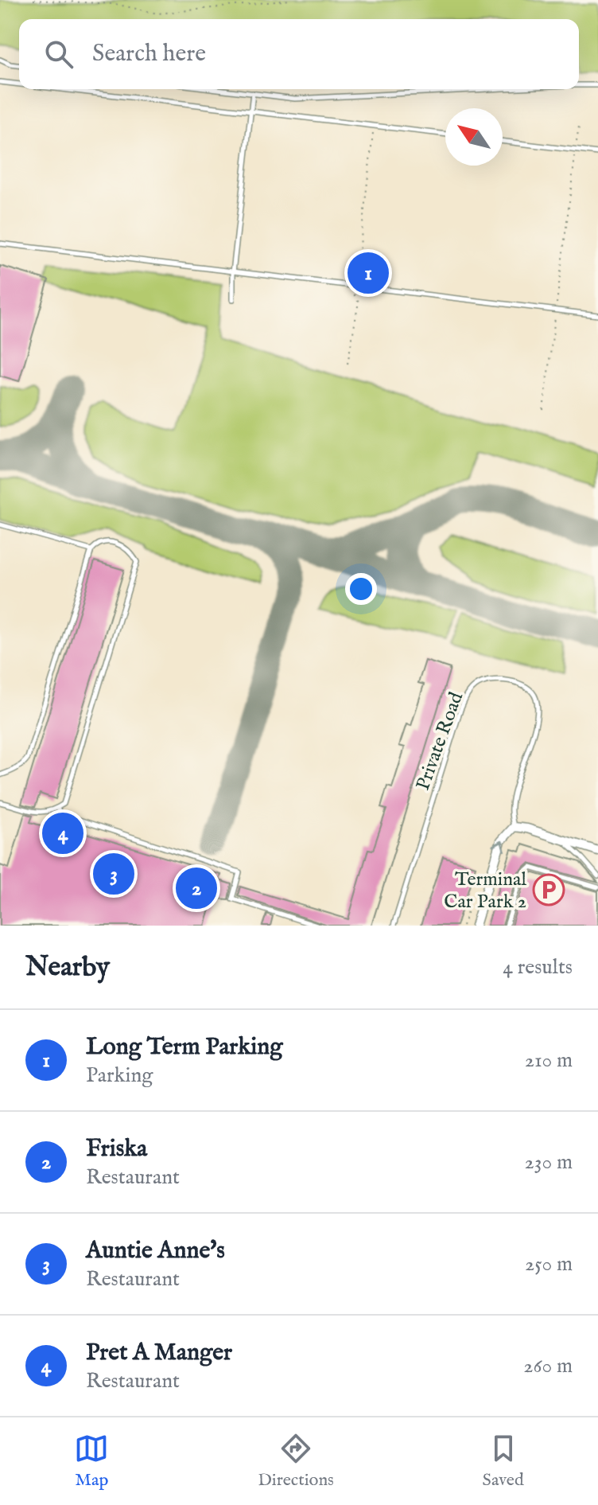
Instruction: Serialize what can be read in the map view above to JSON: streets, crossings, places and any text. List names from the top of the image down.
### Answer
{
  "streets": {
    "lane": ["Private Road"]
  },
  "places": {
    "parking": ["Terminal Car Park 2"]
  },
  "north": "top left",
  "page": {
    "search": "Search here",
    "pins": [
      "1",
      "4",
      "3",
      "2"
    ],
    "heading": ["Nearby", "4 results"],
    "list": [
      {
        "mark": "1",
        "name": "Long Term Parking",
        "note": "Parking",
        "value": "210 m"
      },
      {
        "mark": "2",
        "name": "Friska",
        "note": "Restaurant",
        "value": "230 m"
      },
      {
        "mark": "3",
        "name": "Auntie Anne's",
        "note": "Restaurant",
        "value": "250 m"
      },
      {
        "mark": "4",
        "name": "Pret A Manger",
        "note": "Restaurant",
        "value": "260 m"
      }
    ],
    "nav": ["Map", "Directions", "Saved"]
  }
}
